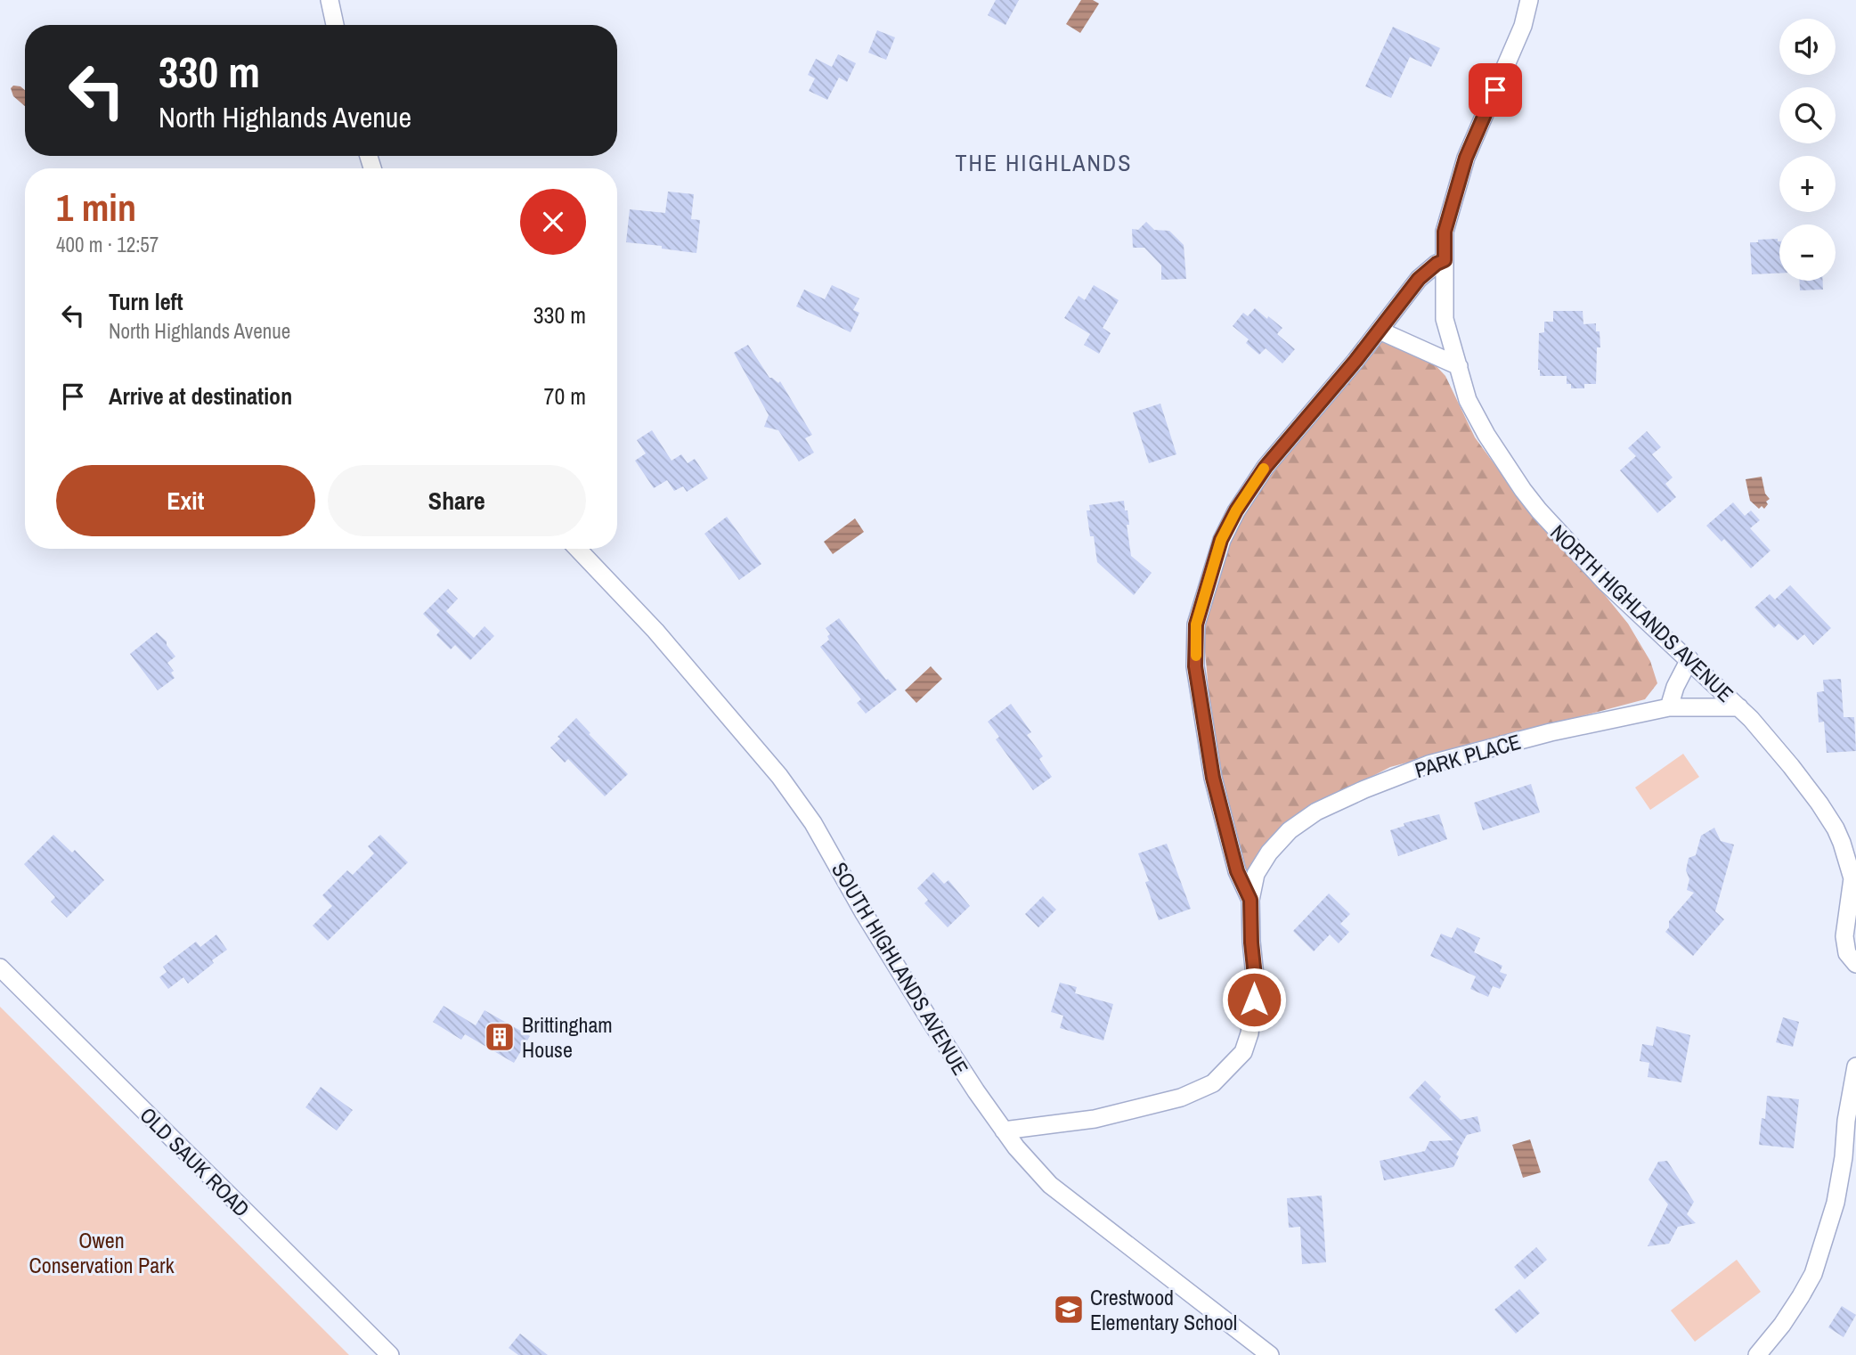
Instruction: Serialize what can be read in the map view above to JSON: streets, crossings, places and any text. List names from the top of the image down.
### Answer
{
  "streets": {
    "street": [
      "NORTH HIGHLANDS AVENUE",
      "PARK PLACE",
      "SOUTH HIGHLANDS AVENUE",
      "OLD SAUK ROAD"
    ]
  },
  "crossings": [
    ["NORTH HIGHLANDS AVENUE", "PARK PLACE"]
  ],
  "districts": ["THE HIGHLANDS"],
  "parks": ["Owen Conservation Park"],
  "places": {
    "building": ["Brittingham House"],
    "school or university": ["Crestwood Elementary School"]
  },
  "page": {
    "map_buttons": ["+", "−"],
    "turn": ["330 m", "North Highlands Avenue"],
    "heading": ["1 min", "400 m · 12:57"],
    "list": [
      {
        "name": "Turn left",
        "note": "North Highlands Avenue",
        "value": "330 m"
      },
      {
        "name": "Arrive at destination",
        "value": "70 m"
      }
    ],
    "buttons": ["Exit", "Share"]
  }
}
